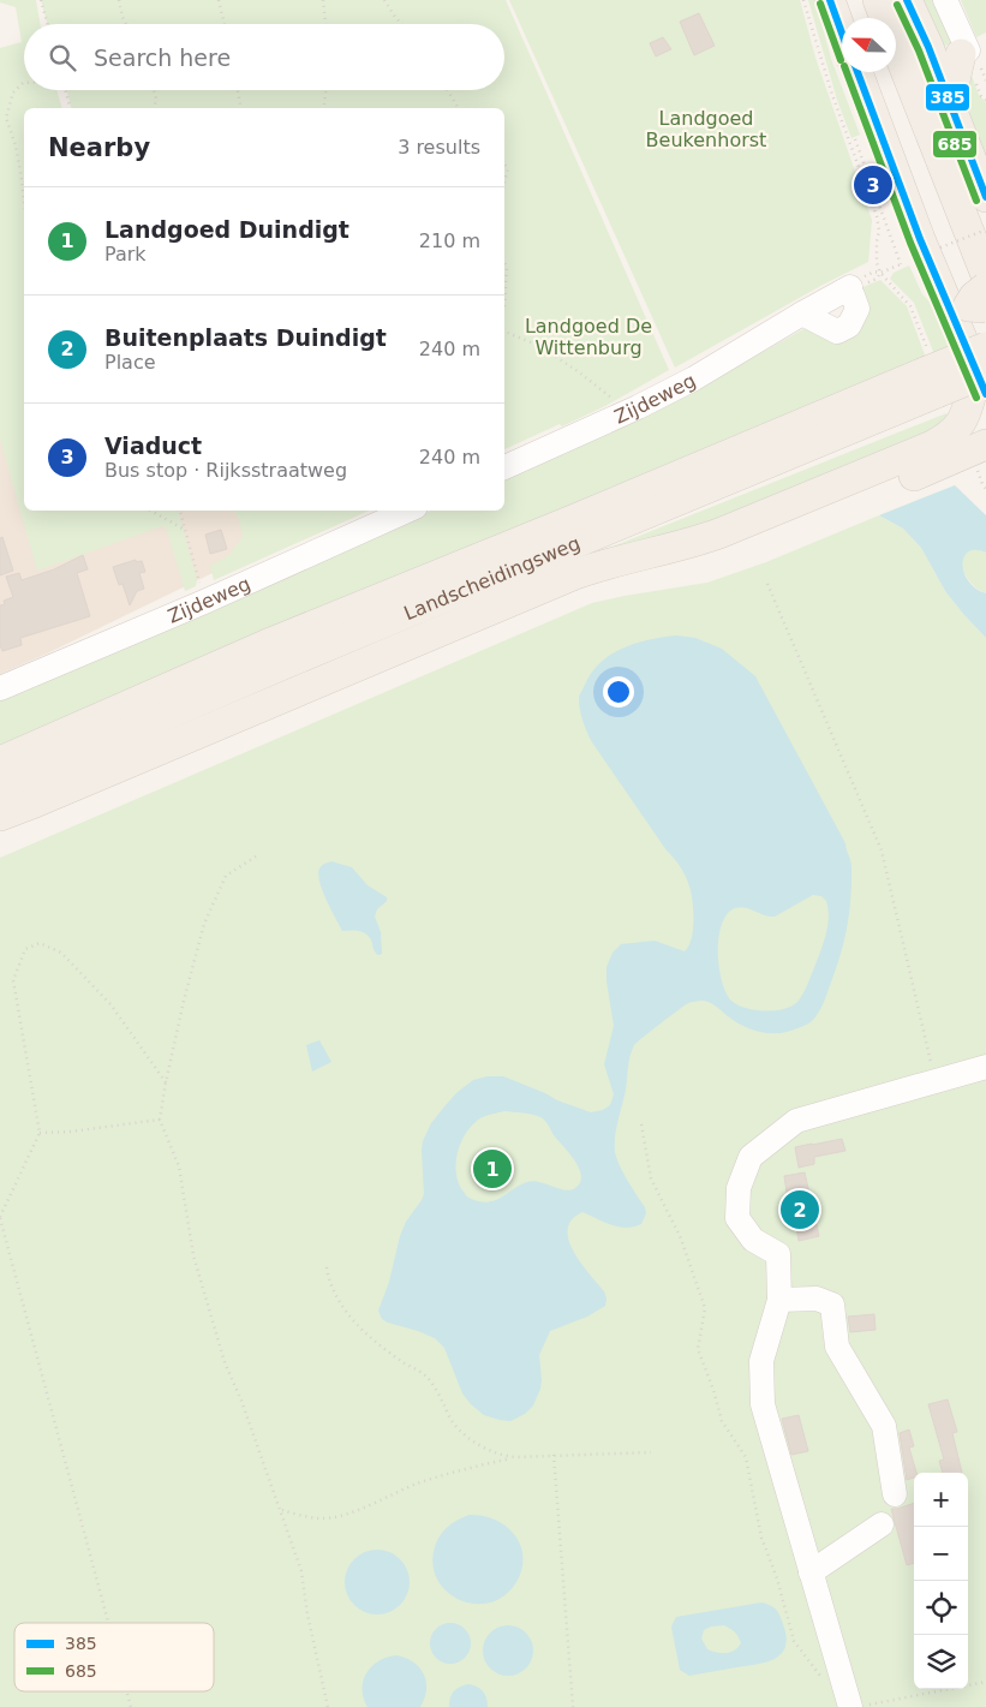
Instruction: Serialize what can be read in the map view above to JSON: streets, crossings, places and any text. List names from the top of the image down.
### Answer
{
  "streets": {
    "main road": ["Landscheidingsweg"],
    "street": ["Zijdeweg"]
  },
  "parks": ["Landgoed Beukenhorst", "Landgoed De Wittenburg"],
  "lines": ["transit line 385", "transit line 685"],
  "legend": ["385", "685"],
  "north": "left",
  "page": {
    "search": "Search here",
    "heading": ["Nearby", "3 results"],
    "pins": ["3", "1", "2"],
    "list": [
      {
        "mark": "1",
        "name": "Landgoed Duindigt",
        "note": "Park",
        "value": "210 m"
      },
      {
        "mark": "2",
        "name": "Buitenplaats Duindigt",
        "note": "Place",
        "value": "240 m"
      },
      {
        "mark": "3",
        "name": "Viaduct",
        "note": "Bus stop · Rijksstraatweg",
        "value": "240 m"
      }
    ],
    "map_buttons": ["+", "−"]
  }
}
